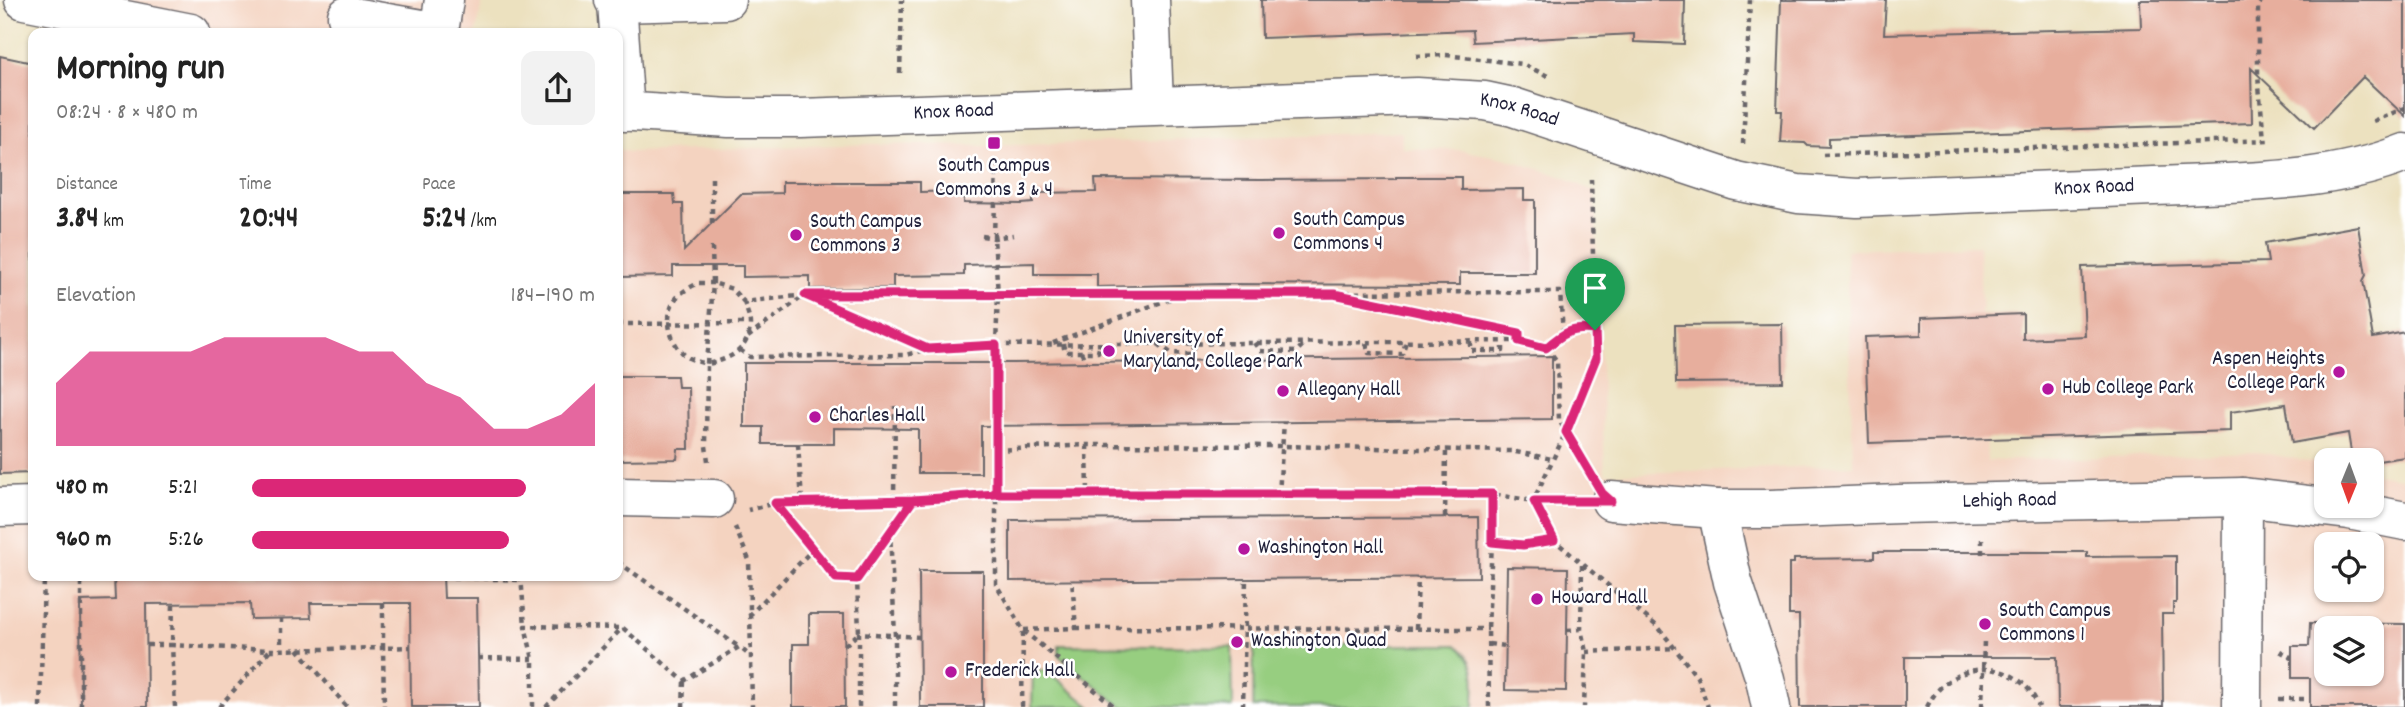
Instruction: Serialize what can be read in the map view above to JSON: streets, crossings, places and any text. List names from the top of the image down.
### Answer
{
  "streets": {
    "street": ["Knox Road", "Lehigh Road"]
  },
  "places": {
    "transit": ["South Campus Commons 3 & 4"],
    "other": [
      "South Campus Commons 4",
      "South Campus Commons 3",
      "University of Maryland, College Park",
      "Aspen Heights College Park",
      "Hub College Park",
      "Allegany Hall",
      "Charles Hall",
      "Washington Hall",
      "Howard Hall",
      "South Campus Commons 1",
      "Washington Quad",
      "Frederick Hall"
    ]
  },
  "north": "bottom",
  "page": {
    "heading": ["Morning run", "08:24 · 8 × 480 m"],
    "stats": [
      ["Distance", "3.84 km"],
      ["Time", "20:44"],
      ["Pace", "5:24 /km"]
    ],
    "chart": ["Elevation", "184–190 m"],
    "list": [
      {
        "name": "480 m",
        "note": "5:21"
      },
      {
        "name": "960 m",
        "note": "5:26"
      }
    ]
  }
}
